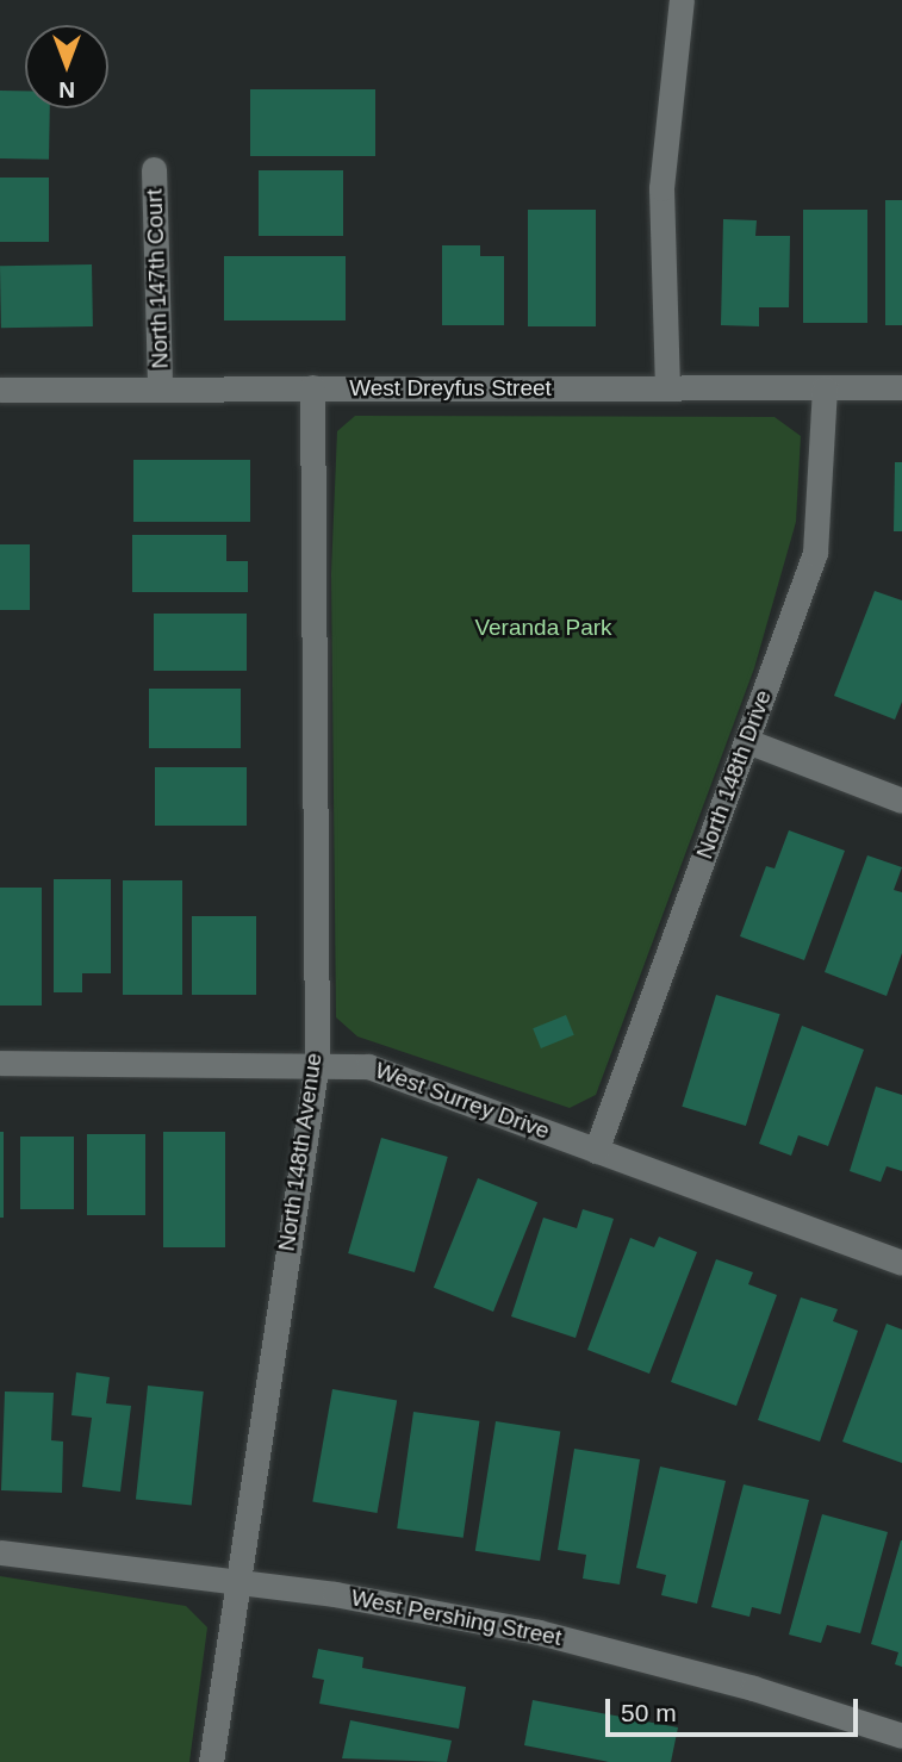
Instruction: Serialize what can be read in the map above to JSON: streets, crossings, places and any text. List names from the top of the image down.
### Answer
{
  "streets": {
    "street": [
      "North 147th Court",
      "West Dreyfus Street",
      "North 148th Drive",
      "West Surrey Drive",
      "North 148th Avenue",
      "West Pershing Street"
    ]
  },
  "crossings": [
    ["North 147th Court", "West Dreyfus Street"],
    ["West Dreyfus Street", "North 148th Drive"],
    ["West Dreyfus Street", "North 148th Avenue"],
    ["North 148th Drive", "West Surrey Drive"],
    ["West Surrey Drive", "North 148th Avenue"],
    ["North 148th Avenue", "West Pershing Street"]
  ],
  "parks": ["Veranda Park"],
  "scale_bar": "50 m",
  "north": "bottom"
}
